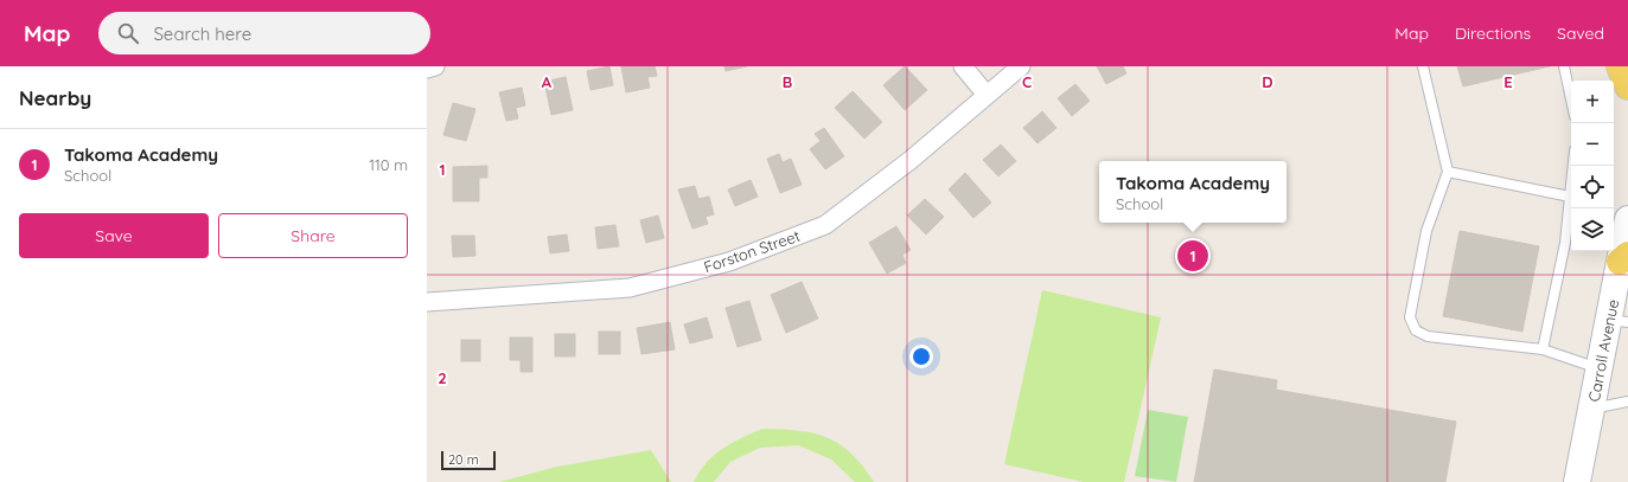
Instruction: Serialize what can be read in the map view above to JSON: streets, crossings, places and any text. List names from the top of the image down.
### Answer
{
  "streets": {
    "main road": ["Carroll Avenue"],
    "street": ["Forston Street"]
  },
  "scale_bar": "20 m",
  "page": {
    "header": "Map",
    "search": "Search here",
    "nav": ["Map", "Directions", "Saved"],
    "heading": "Nearby",
    "map_buttons": ["+", "−"],
    "list": [
      {
        "mark": "1",
        "name": "Takoma Academy",
        "note": "School",
        "value": "110 m"
      }
    ],
    "popup": ["Takoma Academy", "School"],
    "buttons": ["Save", "Share"],
    "pins": "1",
    "scale": "20 m"
  },
  "grid": {
    "columns": [
      "A",
      "B",
      "C",
      "D",
      "E"
    ],
    "rows": ["1", "2"]
  }
}
